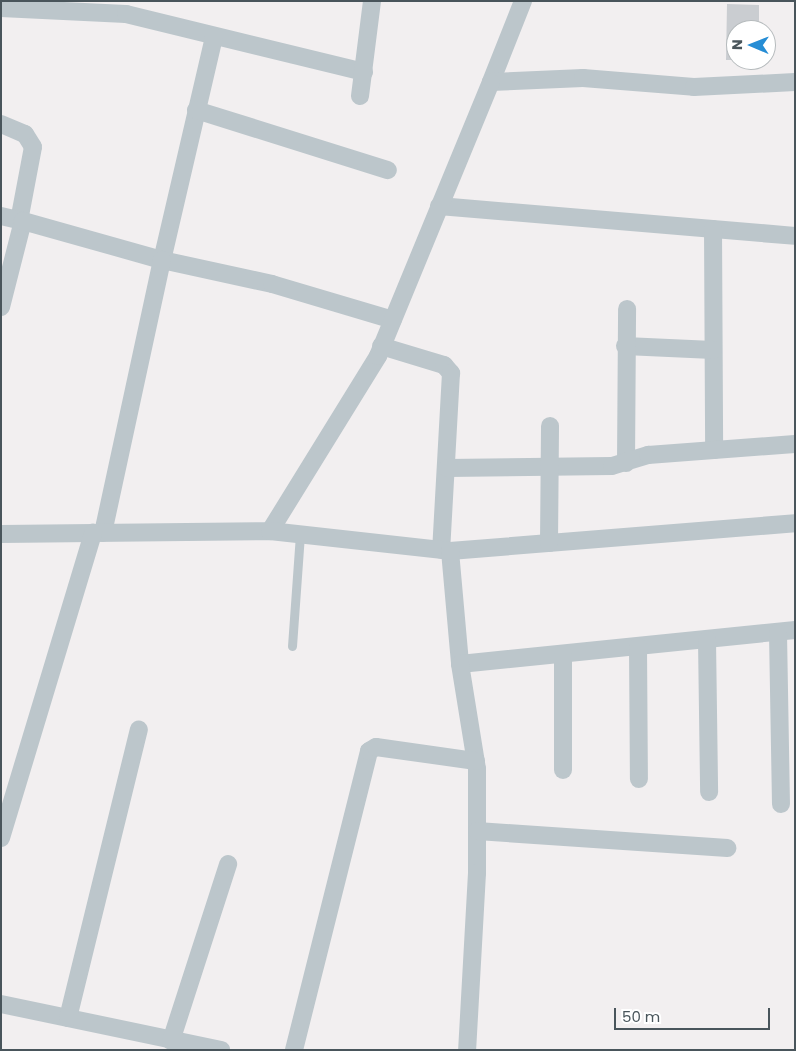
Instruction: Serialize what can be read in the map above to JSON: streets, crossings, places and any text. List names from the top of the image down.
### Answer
{
  "scale_bar": "50 m",
  "north": "left"
}
